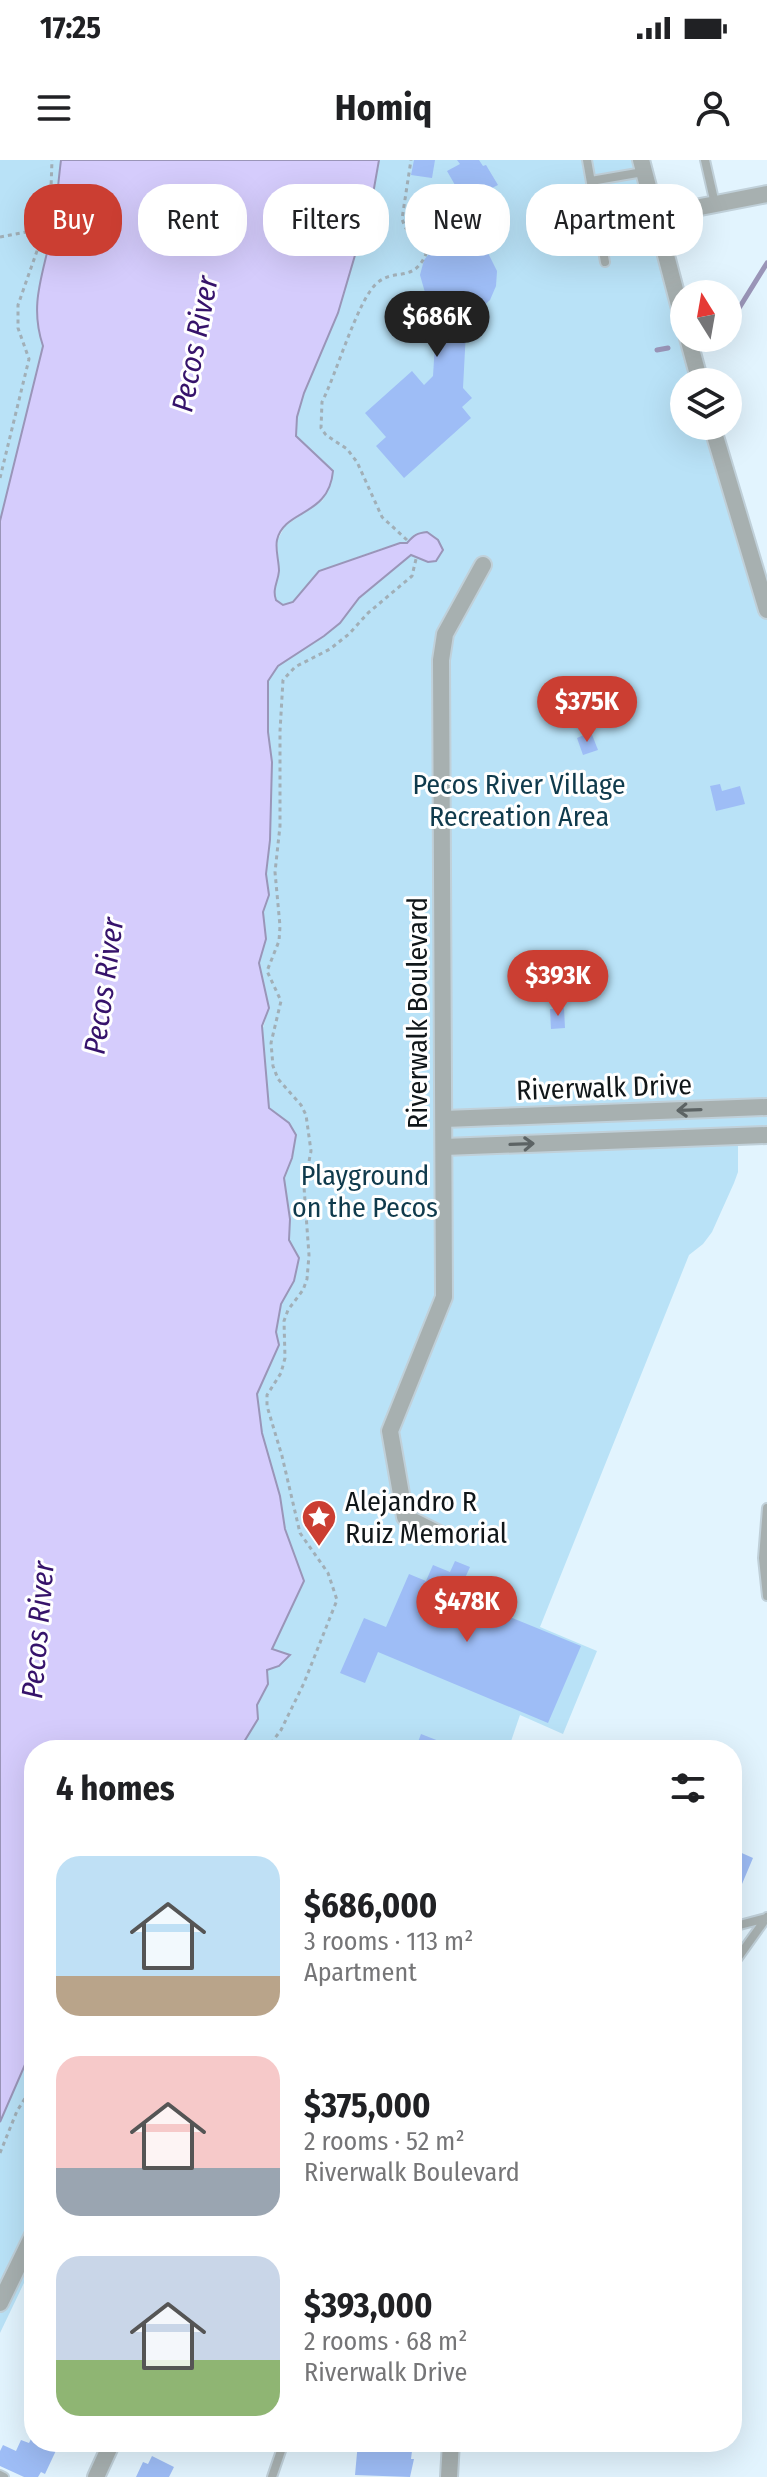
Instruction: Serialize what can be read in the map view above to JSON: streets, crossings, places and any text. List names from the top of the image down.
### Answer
{
  "streets": {
    "street": ["Riverwalk Boulevard", "Riverwalk Drive"]
  },
  "crossings": [
    ["Riverwalk Boulevard", "Riverwalk Drive"]
  ],
  "water": ["Pecos River"],
  "parks": ["Pecos River Village Recreation Area", "Playground on the Pecos"],
  "places": {
    "place": ["Alejandro R Ruiz Memorial"]
  },
  "north": "top",
  "page": {
    "status": "17:25",
    "header": "Homiq",
    "chip": [
      "Buy",
      "Rent",
      "Filters",
      "New",
      "Apartment"
    ],
    "price": [
      "$686K",
      "$375K",
      "$393K",
      "$478K"
    ],
    "heading": "4 homes",
    "list": [
      {
        "name": "$686,000",
        "note": "3 rooms · 113 m² · Apartment"
      },
      {
        "name": "$375,000",
        "note": "2 rooms · 52 m² · Riverwalk Boulevard"
      },
      {
        "name": "$393,000",
        "note": "2 rooms · 68 m² · Riverwalk Drive"
      }
    ]
  }
}
